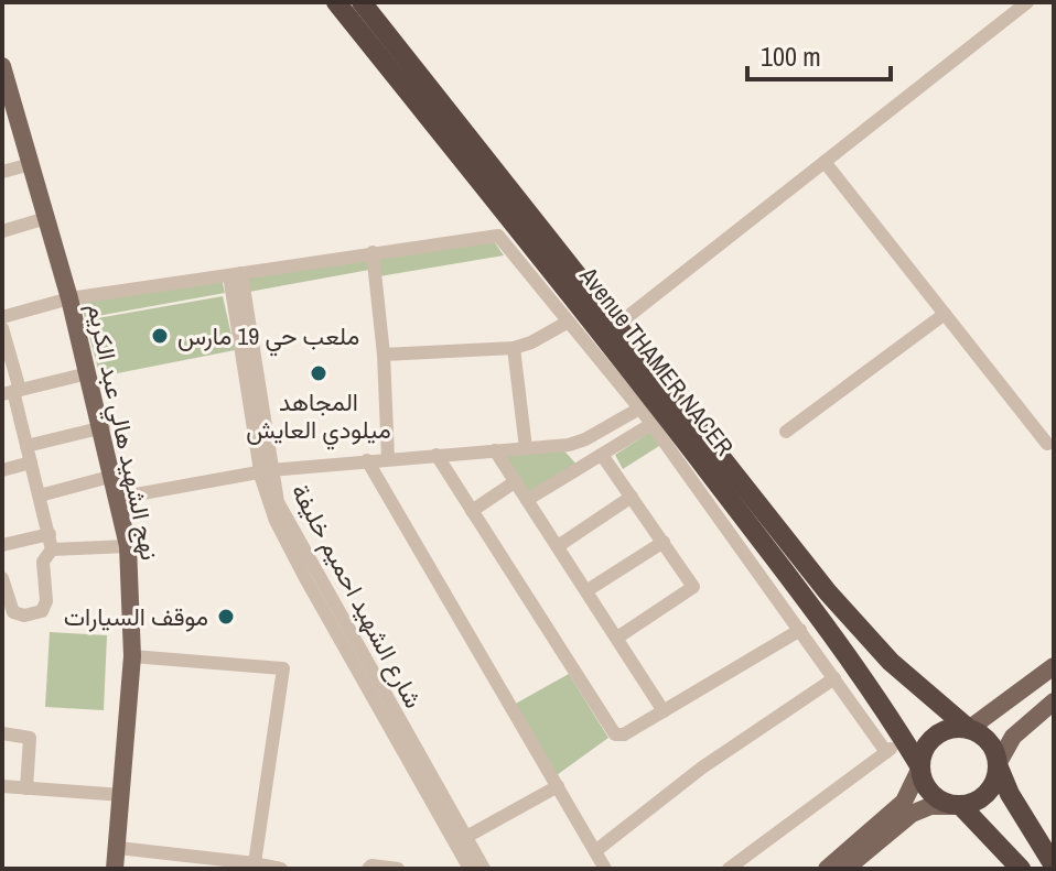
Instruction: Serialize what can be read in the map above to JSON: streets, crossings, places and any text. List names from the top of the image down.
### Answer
{
  "streets": {
    "highway": ["Avenue THAMER NACER"],
    "main road": ["نهج الشهيد هالي عبد الكريم"],
    "street": ["شارع الشهيد احميم خليفة"]
  },
  "places": ["ملعب حي 19 مارس", "المجاهد ميلودي العايش", "موقف السيارات"],
  "scale_bar": "100 m"
}
